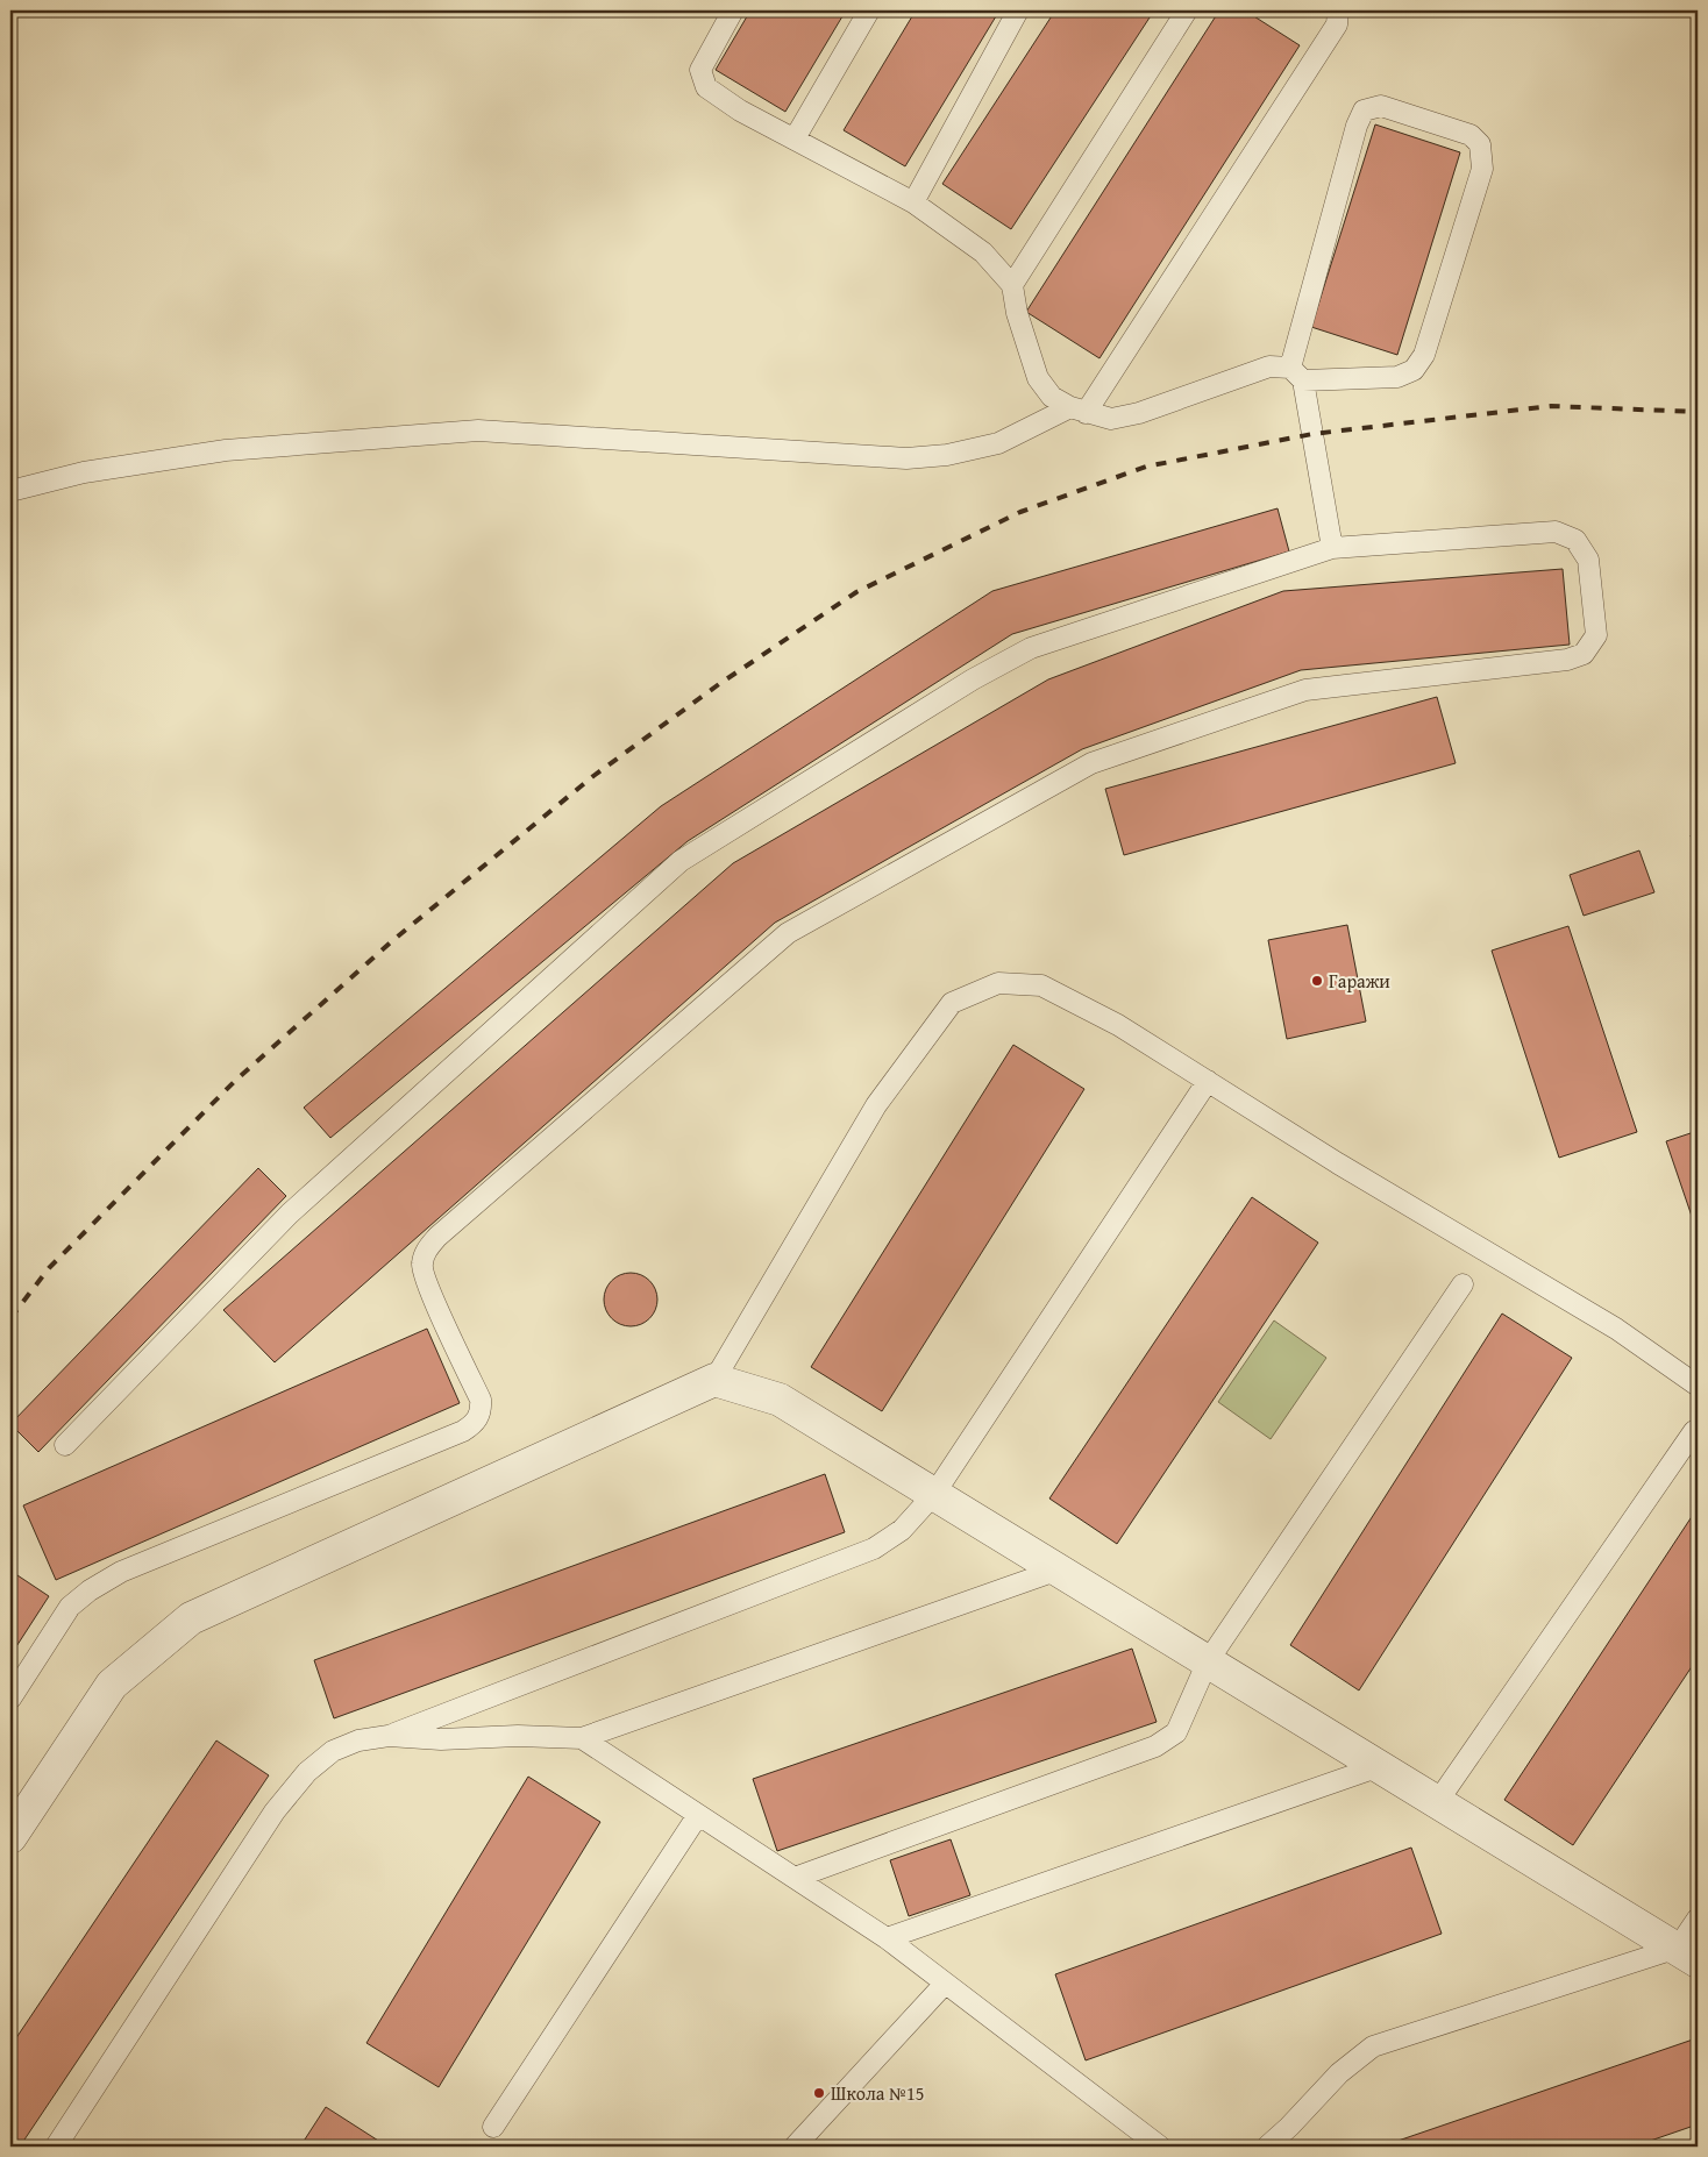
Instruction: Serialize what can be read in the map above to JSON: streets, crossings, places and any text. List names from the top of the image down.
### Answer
{
  "places": ["Гаражи", "Школа №15"]
}
